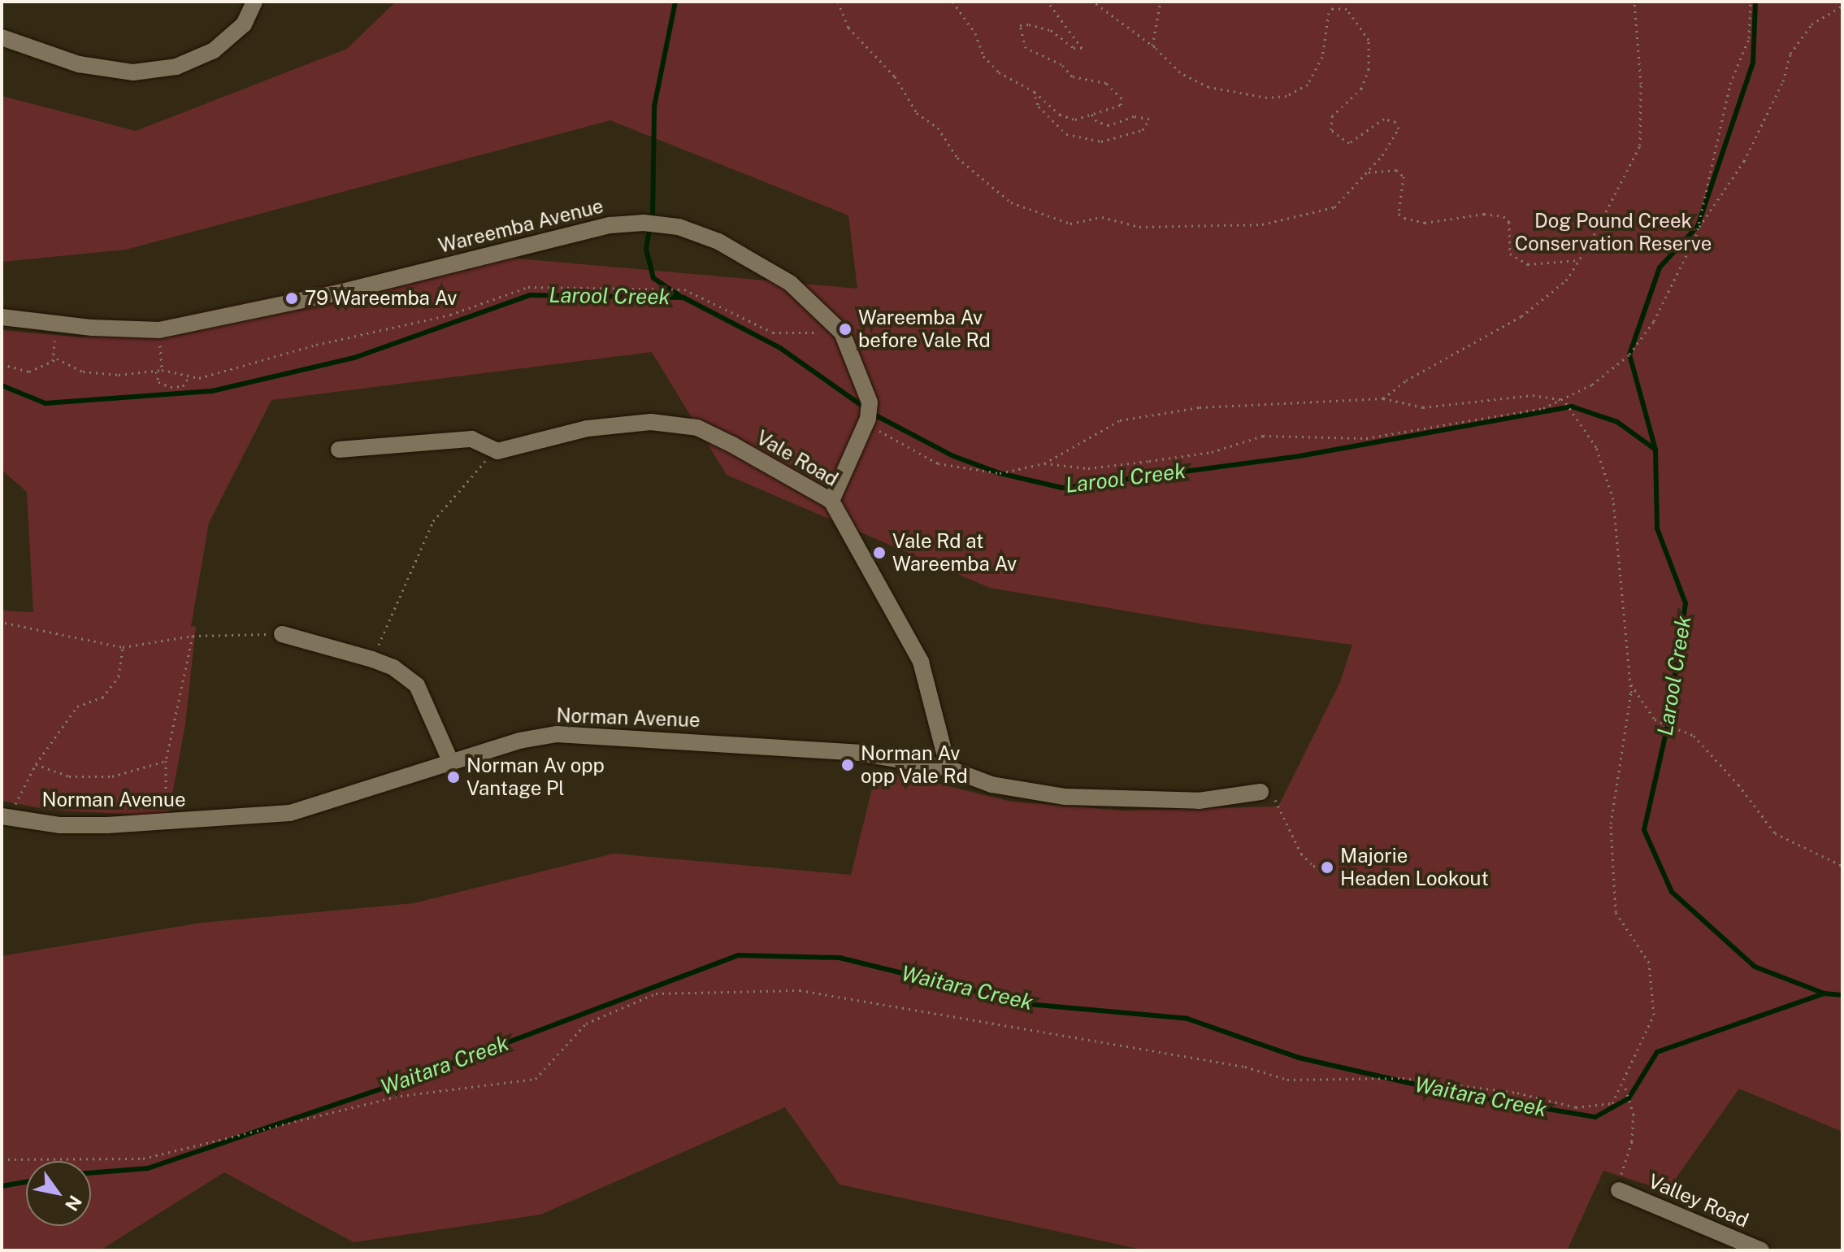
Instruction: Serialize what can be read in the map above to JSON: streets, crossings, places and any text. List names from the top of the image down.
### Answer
{
  "streets": {
    "street": [
      "Wareemba Avenue",
      "Vale Road",
      "Norman Avenue",
      "Valley Road"
    ]
  },
  "crossings": [
    ["Wareemba Avenue", "Vale Road"],
    ["Vale Road", "Norman Avenue"]
  ],
  "water": ["Larool Creek", "Waitara Creek"],
  "parks": ["Dog Pound Creek Conservation Reserve"],
  "places": [
    "79 Wareemba Av",
    "Wareemba Av before Vale Rd",
    "Vale Rd at Wareemba Av",
    "Norman Av opp Vale Rd",
    "Norman Av opp Vantage Pl",
    "Majorie Headen Lookout"
  ],
  "north": "bottom right"
}
